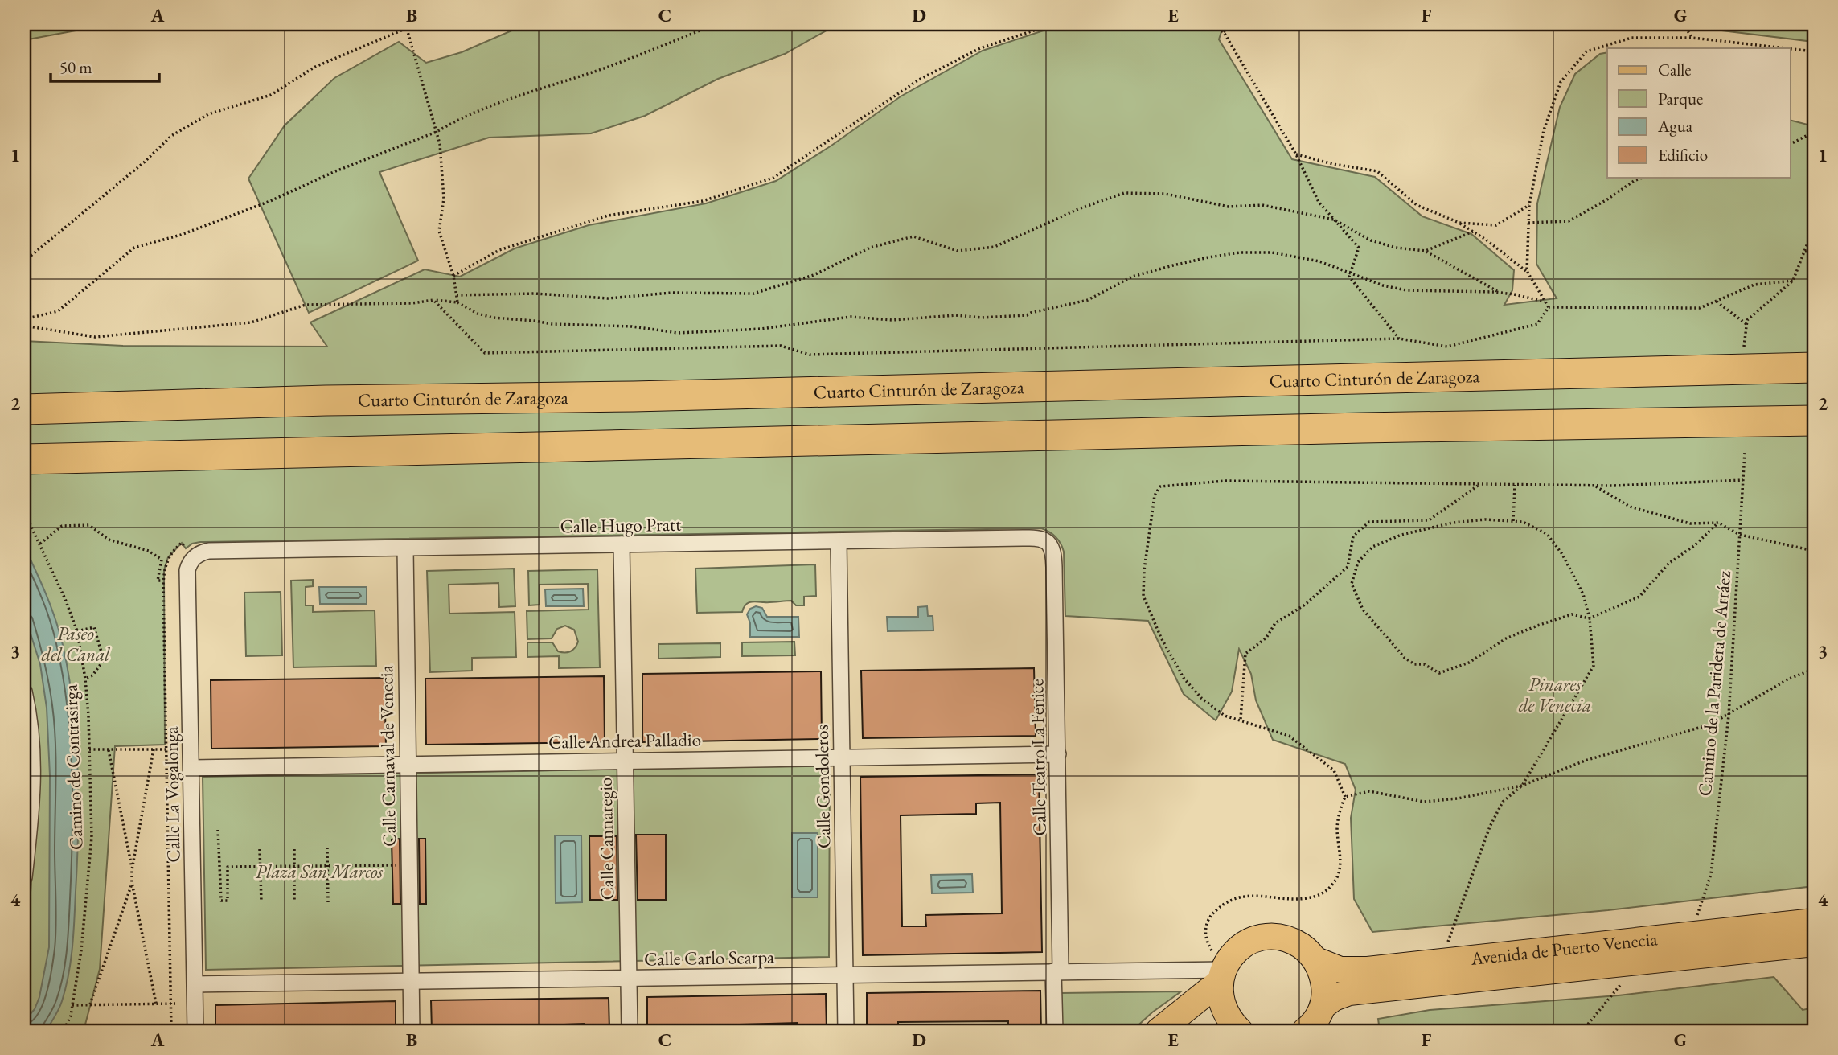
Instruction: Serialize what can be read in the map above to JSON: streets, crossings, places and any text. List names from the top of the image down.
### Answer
{
  "streets": {
    "highway": ["Cuarto Cinturón de Zaragoza"],
    "main road": ["Avenida de Puerto Venecia"],
    "street": [
      "Calle Hugo Pratt",
      "Calle Andrea Palladio",
      "Calle Carnaval de Venecia",
      "Calle Teatro La Fenice",
      "Calle Gondoleros",
      "Calle La Vogalonga",
      "Calle Cannaregio",
      "Calle Carlo Scarpa"
    ],
    "path": ["Camino de la Paridera de Arráez", "Camino de Contrasirga"]
  },
  "crossings": [
    ["Calle Hugo Pratt", "Calle Carnaval de Venecia"],
    ["Calle Hugo Pratt", "Calle Teatro La Fenice"],
    ["Calle Hugo Pratt", "Calle Gondoleros"],
    ["Calle Hugo Pratt", "Calle La Vogalonga"],
    ["Calle Hugo Pratt", "Calle Cannaregio"],
    ["Calle Andrea Palladio", "Calle Carnaval de Venecia"],
    ["Calle Andrea Palladio", "Calle Teatro La Fenice"],
    ["Calle Andrea Palladio", "Calle Gondoleros"],
    ["Calle Andrea Palladio", "Calle La Vogalonga"],
    ["Calle Andrea Palladio", "Calle Cannaregio"],
    ["Calle Carnaval de Venecia", "Calle Carlo Scarpa"],
    ["Calle Teatro La Fenice", "Calle Carlo Scarpa"],
    ["Calle Gondoleros", "Calle Carlo Scarpa"],
    ["Calle La Vogalonga", "Calle Carlo Scarpa"],
    ["Calle Cannaregio", "Calle Carlo Scarpa"]
  ],
  "parks": ["Paseo del Canal", "Pinares de Venecia", "Plaza San Marcos"],
  "legend": [
    "Calle",
    "Parque",
    "Agua",
    "Edificio"
  ],
  "scale_bar": "50 m",
  "grid": {
    "columns": [
      "A",
      "B",
      "C",
      "D",
      "E",
      "F",
      "G"
    ],
    "rows": [
      "1",
      "2",
      "3",
      "4"
    ]
  }
}
